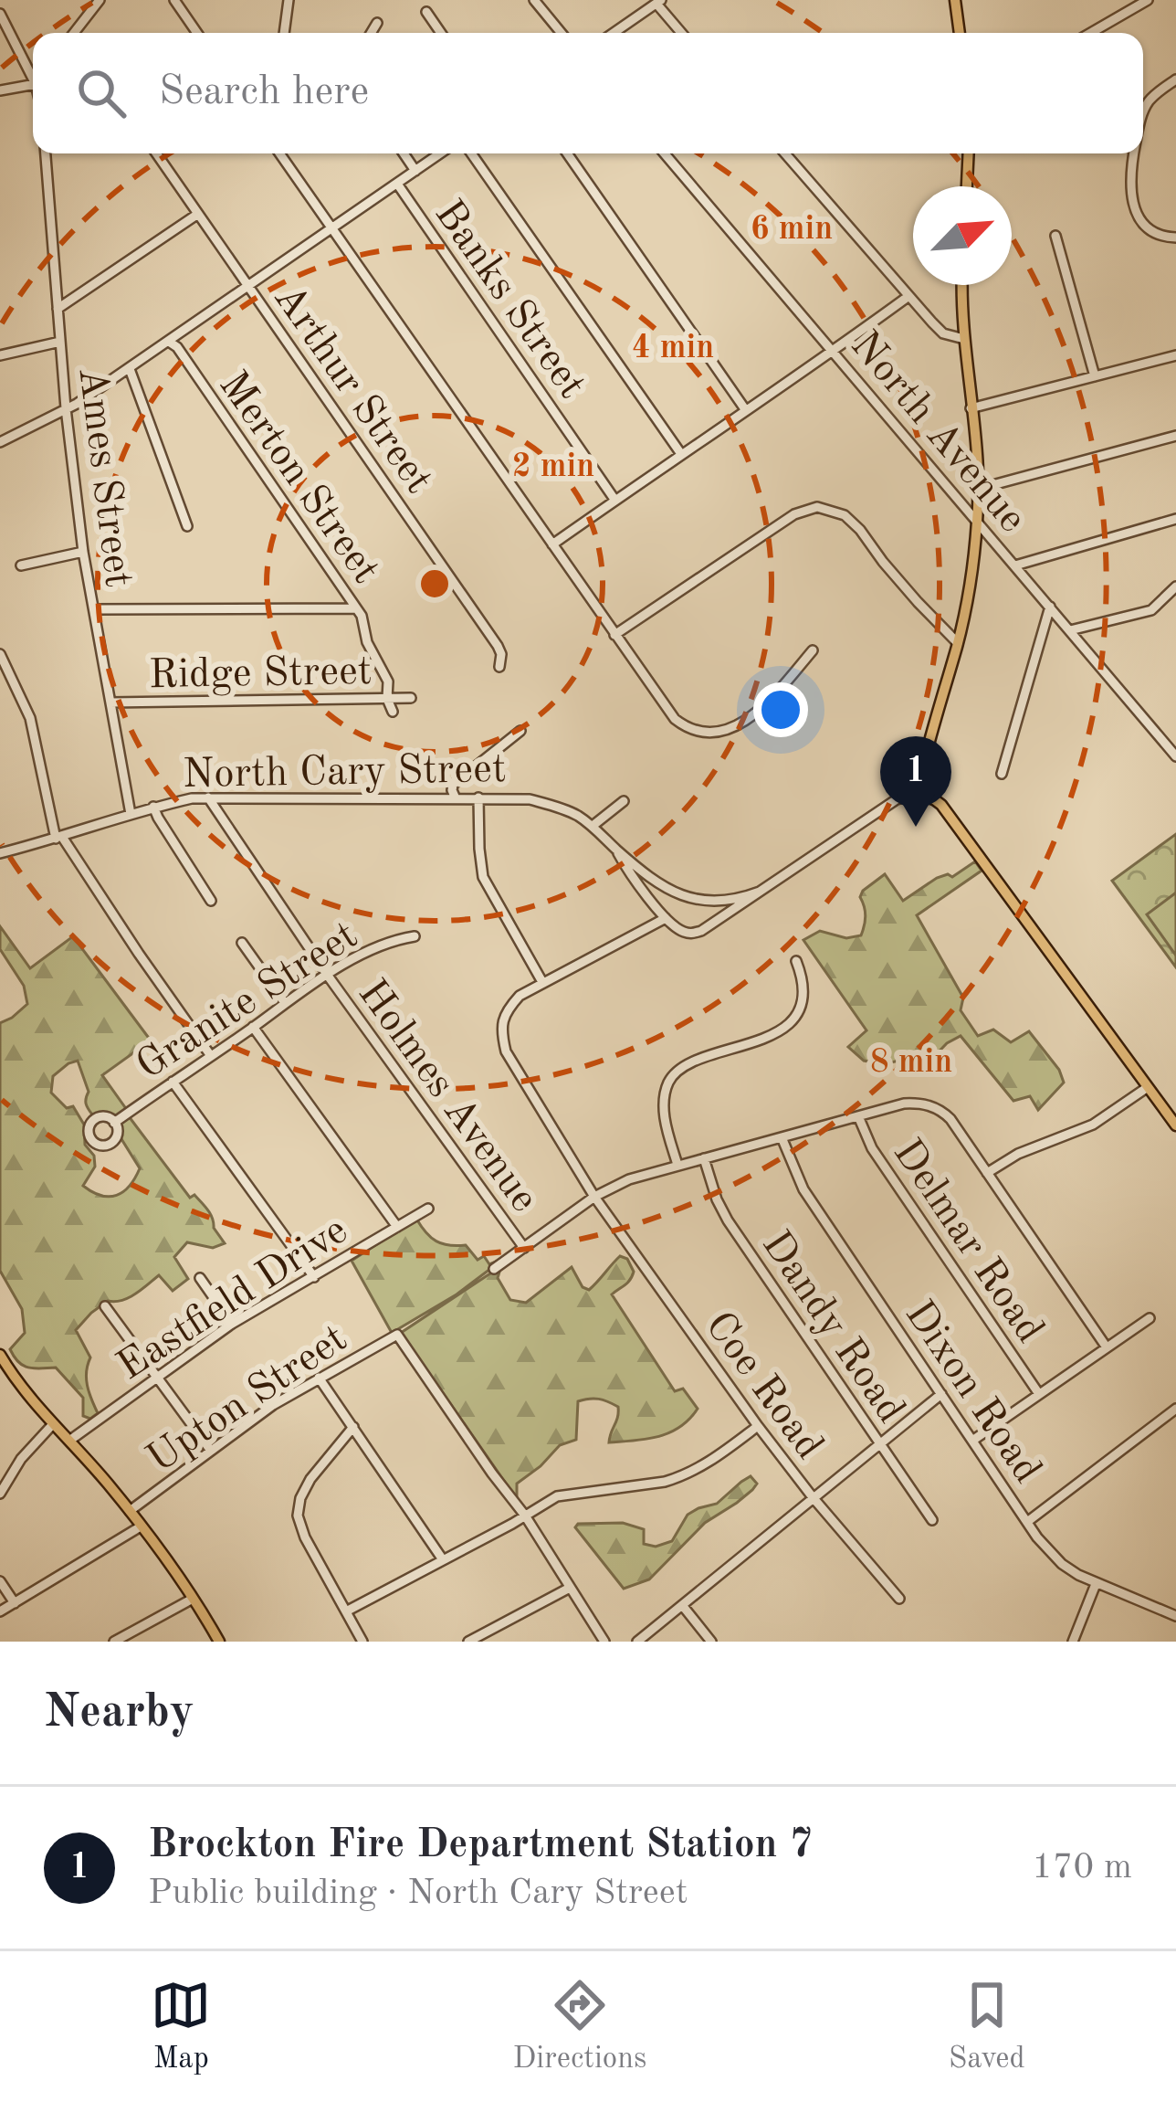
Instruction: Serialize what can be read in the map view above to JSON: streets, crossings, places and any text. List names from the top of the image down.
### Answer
{
  "streets": {
    "street": [
      "Banks Street",
      "Arthur Street",
      "North Avenue",
      "Merton Street",
      "Ames Street",
      "Ridge Street",
      "North Cary Street",
      "Granite Street",
      "Holmes Avenue",
      "Delmar Road",
      "Eastfield Drive",
      "Dandy Road",
      "Coe Road",
      "Dixon Road",
      "Upton Street"
    ]
  },
  "crossings": [
    ["Merton Street", "Ridge Street"],
    ["Ames Street", "Ridge Street"],
    ["Ames Street", "North Cary Street"],
    ["North Cary Street", "Holmes Avenue"],
    ["Granite Street", "Holmes Avenue"]
  ],
  "north": "top right",
  "page": {
    "search": "Search here",
    "pins": "1",
    "heading": "Nearby",
    "list": [
      {
        "mark": "1",
        "name": "Brockton Fire Department Station 7",
        "note": "Public building · North Cary Street",
        "value": "170 m"
      }
    ],
    "nav": ["Map", "Directions", "Saved"]
  },
  "rings": [
    "6 min",
    "4 min",
    "2 min",
    "8 min"
  ]
}
